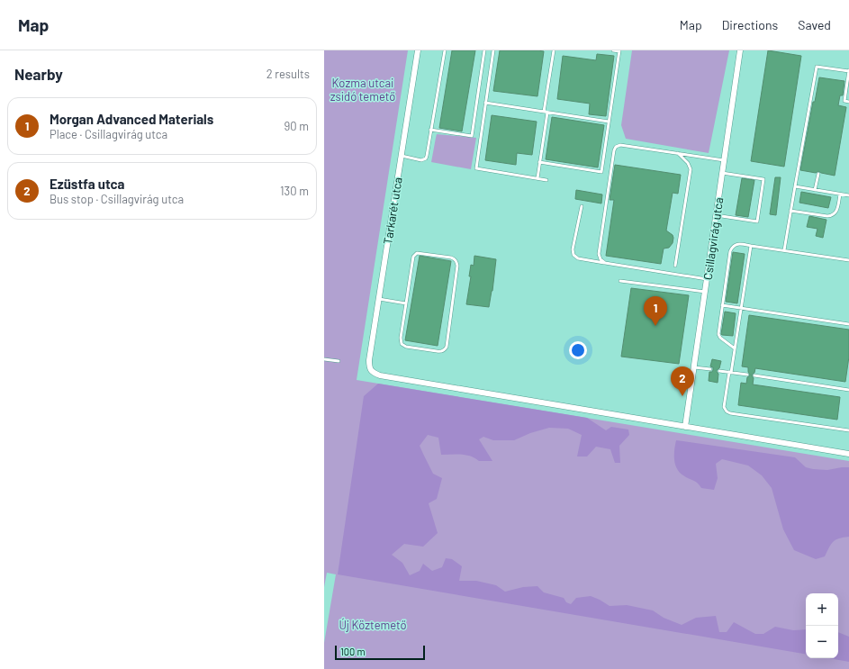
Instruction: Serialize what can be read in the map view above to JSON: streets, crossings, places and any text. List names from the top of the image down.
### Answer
{
  "streets": {
    "street": ["Tarkarét utca", "Csillagvirág utca"]
  },
  "crossings": [
    ["Tarkarét utca", "Csillagvirág utca"]
  ],
  "parks": ["Kozma utcai zsidó temető", "Új Köztemető"],
  "scale_bar": "100 m",
  "page": {
    "header": "Map",
    "nav": ["Map", "Directions", "Saved"],
    "heading": ["Nearby", "2 results"],
    "list": [
      {
        "mark": "1",
        "name": "Morgan Advanced Materials",
        "note": "Place · Csillagvirág utca",
        "value": "90 m"
      },
      {
        "mark": "2",
        "name": "Ezüstfa utca",
        "note": "Bus stop · Csillagvirág utca",
        "value": "130 m"
      }
    ],
    "pins": ["1", "2"],
    "map_buttons": ["+", "−"],
    "scale": "100 m"
  }
}
